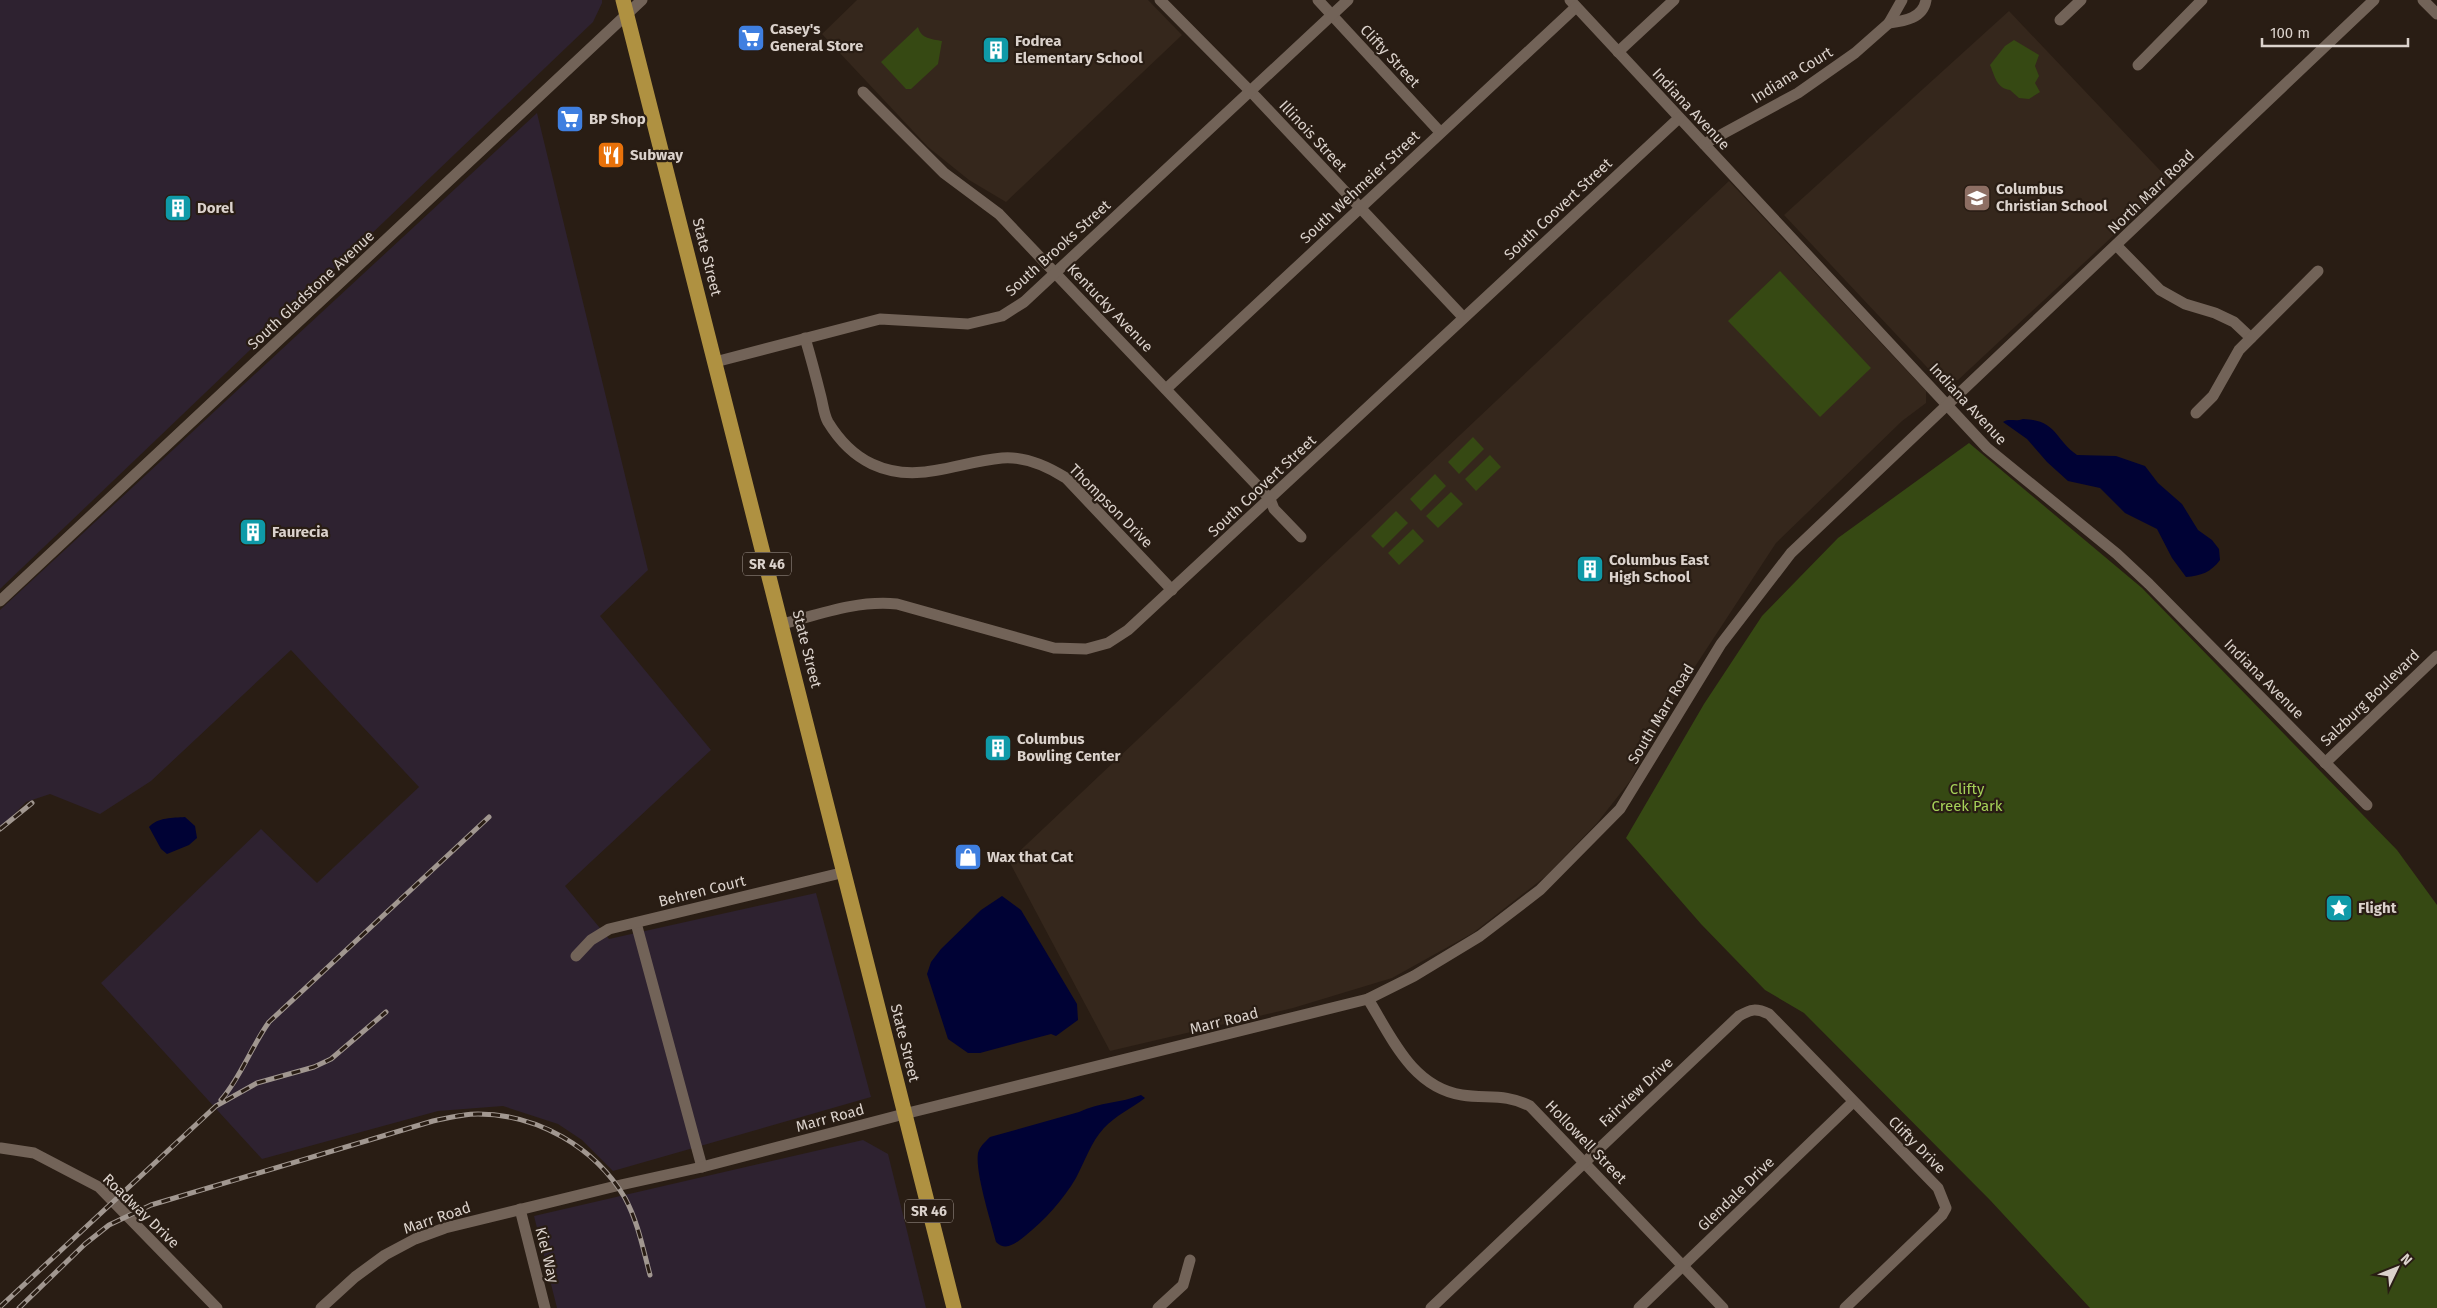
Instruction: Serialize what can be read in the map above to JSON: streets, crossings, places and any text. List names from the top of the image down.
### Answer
{
  "streets": {
    "highway": ["State Street", "SR 46"],
    "street": [
      "Clifty Street",
      "Indiana Court",
      "Indiana Avenue",
      "Illinois Street",
      "South Wehmeier Street",
      "North Marr Road",
      "South Coovert Street",
      "South Brooks Street",
      "South Gladstone Avenue",
      "Kentucky Avenue",
      "Thompson Drive",
      "Salzburg Boulevard",
      "South Marr Road",
      "Behren Court",
      "Marr Road",
      "Fairview Drive",
      "Hollowell Street",
      "Clifty Drive",
      "Glendale Drive",
      "Roadway Drive",
      "Kiel Way"
    ]
  },
  "crossings": [
    ["Clifty Street", "South Wehmeier Street"],
    ["Clifty Street", "South Brooks Street"],
    ["Indiana Court", "Indiana Avenue"],
    ["Indiana Avenue", "South Wehmeier Street"],
    ["Indiana Avenue", "North Marr Road"],
    ["Indiana Avenue", "South Coovert Street"],
    ["Indiana Avenue", "Salzburg Boulevard"],
    ["Indiana Avenue", "South Marr Road"],
    ["Illinois Street", "South Wehmeier Street"],
    ["Illinois Street", "South Coovert Street"],
    ["Illinois Street", "South Brooks Street"],
    ["South Wehmeier Street", "Kentucky Avenue"],
    ["North Marr Road", "South Marr Road"],
    ["South Coovert Street", "State Street"],
    ["South Coovert Street", "Kentucky Avenue"],
    ["South Coovert Street", "Thompson Drive"],
    ["South Brooks Street", "State Street"],
    ["South Brooks Street", "Kentucky Avenue"],
    ["South Brooks Street", "Thompson Drive"],
    ["State Street", "South Gladstone Avenue"],
    ["State Street", "Behren Court"],
    ["State Street", "Marr Road"],
    ["South Marr Road", "Marr Road"],
    ["South Marr Road", "Hollowell Street"],
    ["Marr Road", "Hollowell Street"],
    ["Marr Road", "Kiel Way"],
    ["Fairview Drive", "Hollowell Street"],
    ["Fairview Drive", "Clifty Drive"],
    ["Hollowell Street", "Glendale Drive"],
    ["Clifty Drive", "Glendale Drive"]
  ],
  "parks": ["Clifty Creek Park"],
  "places": {
    "supermarket": ["Casey's General Store", "BP Shop"],
    "building": [
      "Fodrea Elementary School",
      "Dorel",
      "Faurecia",
      "Columbus East High School",
      "Columbus Bowling Center"
    ],
    "restaurant": ["Subway"],
    "school or university": ["Columbus Christian School"],
    "shop": ["Wax that Cat"],
    "place": ["Flight"]
  },
  "scale_bar": "100 m",
  "north": "top right"
}
